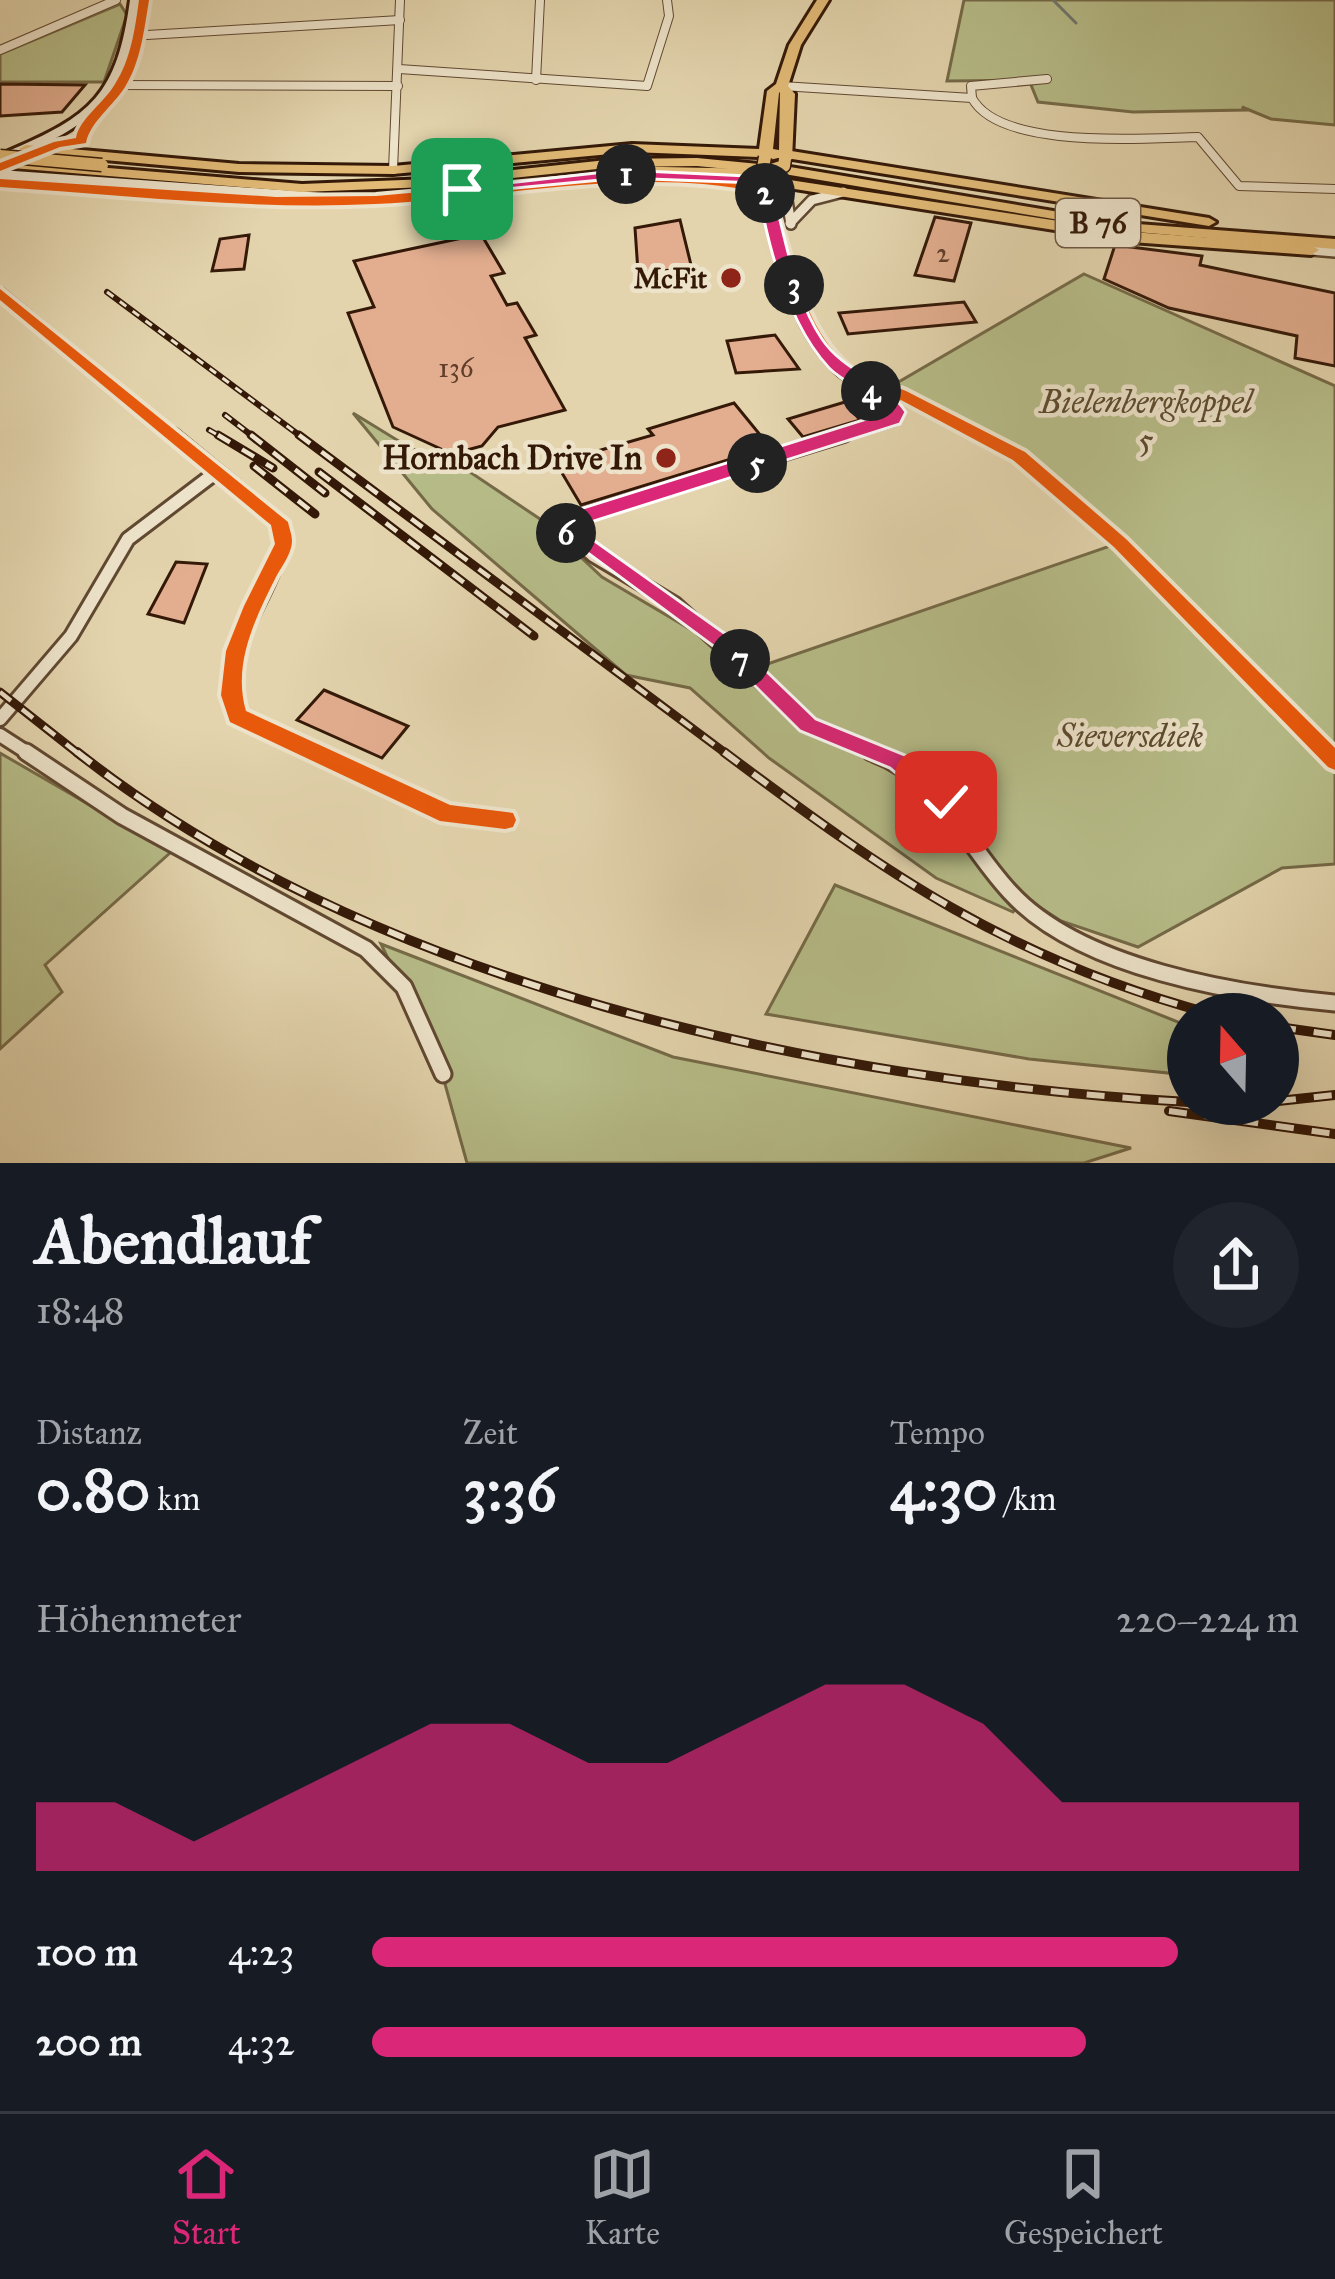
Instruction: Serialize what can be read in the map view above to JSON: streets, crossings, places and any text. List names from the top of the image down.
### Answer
{
  "streets": {
    "main road": ["B 76"]
  },
  "parks": ["Bielenbergkoppel 5", "Sieversdiek"],
  "places": ["McFit", "Hornbach Drive In"],
  "house_numbers": ["2", "136"],
  "north": "top",
  "page": {
    "pins": [
      "1",
      "2",
      "3",
      "4",
      "5",
      "6",
      "7"
    ],
    "heading": ["Abendlauf", "18:48"],
    "stats": [
      ["Distanz", "0.80 km"],
      ["Zeit", "3:36"],
      ["Tempo", "4:30 /km"]
    ],
    "chart": ["Höhenmeter", "220–224 m"],
    "list": [
      {
        "name": "100 m",
        "note": "4:23"
      },
      {
        "name": "200 m",
        "note": "4:32"
      }
    ],
    "tabs": ["Start", "Karte", "Gespeichert"]
  }
}
